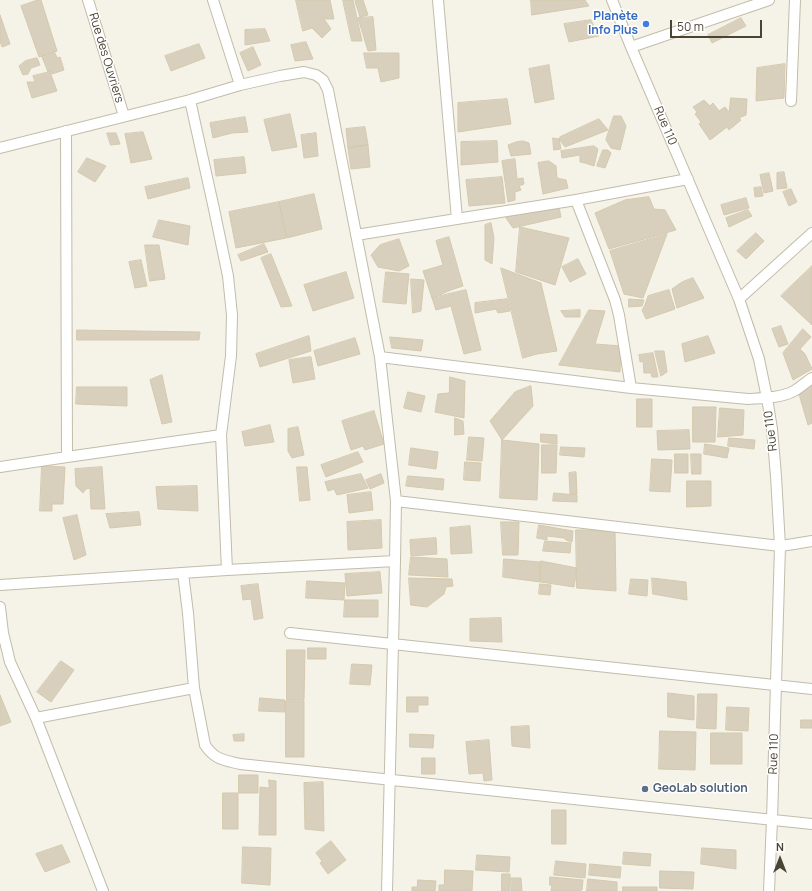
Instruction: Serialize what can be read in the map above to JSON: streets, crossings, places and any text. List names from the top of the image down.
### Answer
{
  "streets": {
    "street": ["Rue des Ouvriers", "Rue 110"]
  },
  "places": ["Planète Info Plus", "GeoLab solution"],
  "scale_bar": "50 m",
  "north": "top"
}
